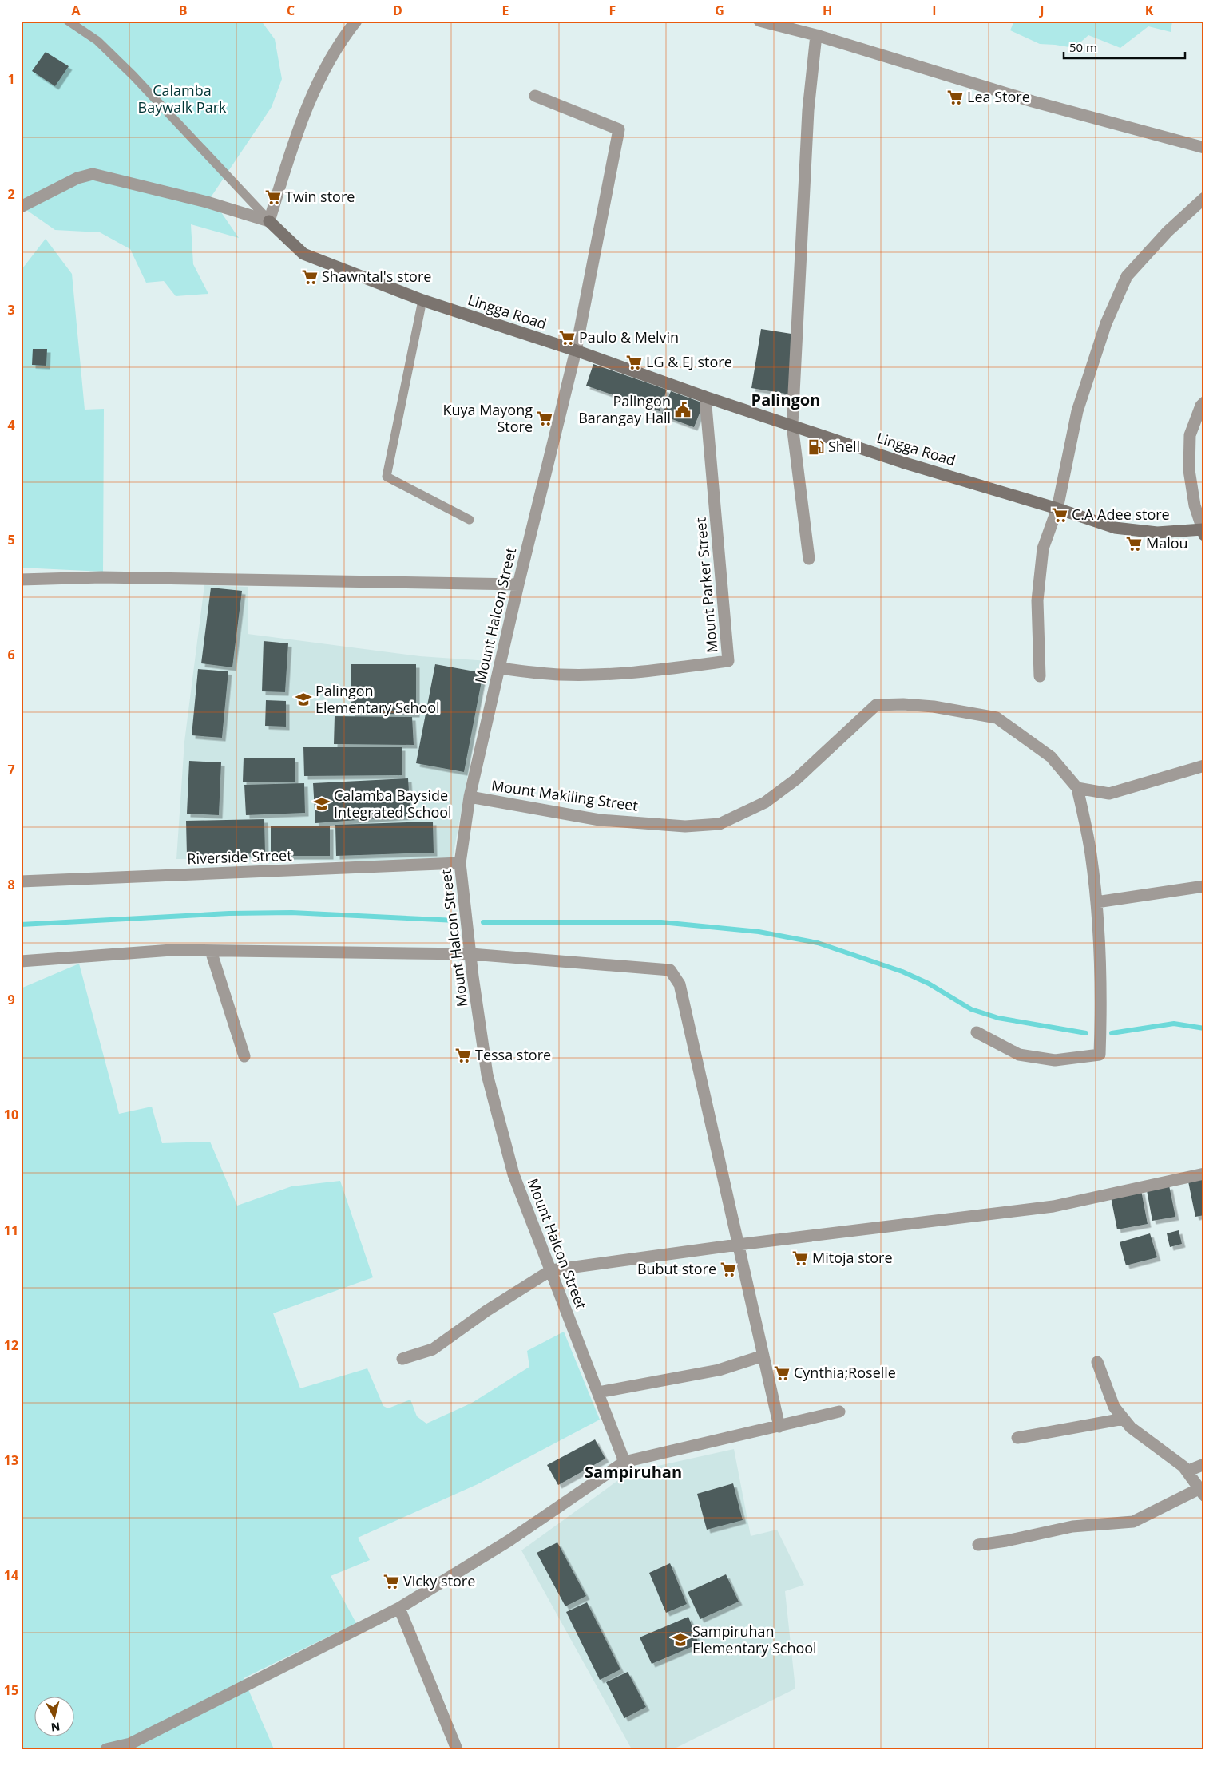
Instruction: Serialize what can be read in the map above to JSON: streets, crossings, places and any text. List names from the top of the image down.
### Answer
{
  "streets": {
    "street": [
      "Lingga Road",
      "Mount Parker Street",
      "Mount Halcon Street",
      "Mount Makiling Street",
      "Riverside Street"
    ]
  },
  "crossings": [
    ["Lingga Road", "Mount Parker Street"],
    ["Lingga Road", "Mount Halcon Street"],
    ["Mount Parker Street", "Mount Halcon Street"],
    ["Mount Halcon Street", "Mount Makiling Street"],
    ["Mount Halcon Street", "Riverside Street"]
  ],
  "districts": ["Palingon", "Sampiruhan"],
  "parks": ["Calamba Baywalk Park"],
  "places": {
    "supermarket": [
      "Lea Store",
      "Twin store",
      "Shawntal's store",
      "Paulo & Melvin",
      "LG & EJ store",
      "Kuya Mayong Store",
      "C.A Adee store",
      "Malou",
      "Tessa store",
      "Mitoja store",
      "Bubut store",
      "Cynthia;Roselle",
      "Vicky store"
    ],
    "public building": ["Palingon Barangay Hall"],
    "fuel station": ["Shell"],
    "school or university": ["Palingon Elementary School", "Calamba Bayside Integrated School", "Sampiruhan Elementary School"]
  },
  "scale_bar": "50 m",
  "north": "bottom",
  "grid": {
    "columns": [
      "A",
      "B",
      "C",
      "D",
      "E",
      "F",
      "G",
      "H",
      "I",
      "J",
      "K"
    ],
    "rows": [
      "1",
      "2",
      "3",
      "4",
      "5",
      "6",
      "7",
      "8",
      "9",
      "10",
      "11",
      "12",
      "13",
      "14",
      "15"
    ]
  }
}
